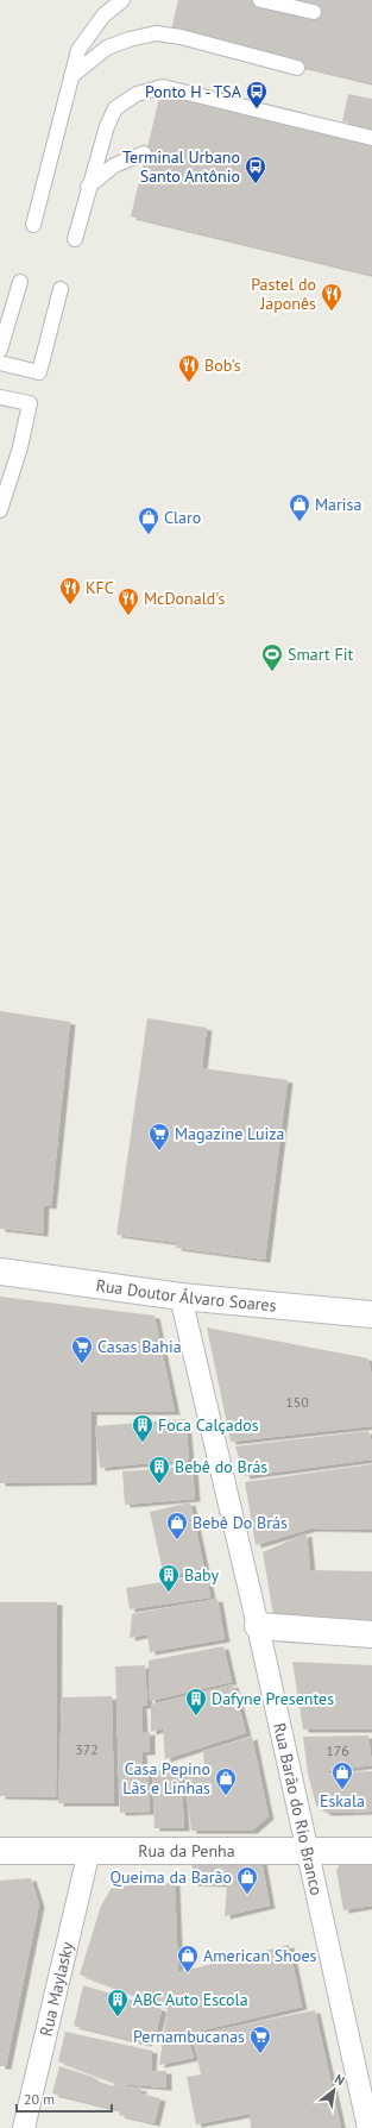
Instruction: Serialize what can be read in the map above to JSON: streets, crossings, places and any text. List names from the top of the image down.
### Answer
{
  "streets": {
    "street": [
      "Rua Doutor Álvaro Soares",
      "Rua Barão do Rio Branco",
      "Rua da Penha",
      "Rua Maylasky"
    ]
  },
  "crossings": [
    ["Rua Doutor Álvaro Soares", "Rua Barão do Rio Branco"],
    ["Rua Barão do Rio Branco", "Rua da Penha"],
    ["Rua da Penha", "Rua Maylasky"]
  ],
  "places": {
    "bus stop": ["Ponto H - TSA", "Terminal Urbano Santo Antônio"],
    "restaurant": [
      "Pastel do Japonês",
      "Bob's",
      "KFC",
      "McDonald's"
    ],
    "shop": [
      "Marisa",
      "Claro",
      "Bebê Do Brás",
      "Eskala",
      "Casa Pepino Lãs e Linhas",
      "Queima da Barão",
      "American Shoes"
    ],
    "sports": ["Smart Fit"],
    "supermarket": ["Magazine Luiza", "Casas Bahia", "Pernambucanas"],
    "building": [
      "Foca Calçados",
      "Bebê do Brás",
      "Baby",
      "Dafyne Presentes",
      "ABC Auto Escola"
    ]
  },
  "house_numbers": ["150", "372", "176"],
  "scale_bar": "20 m",
  "north": "top right"
}
